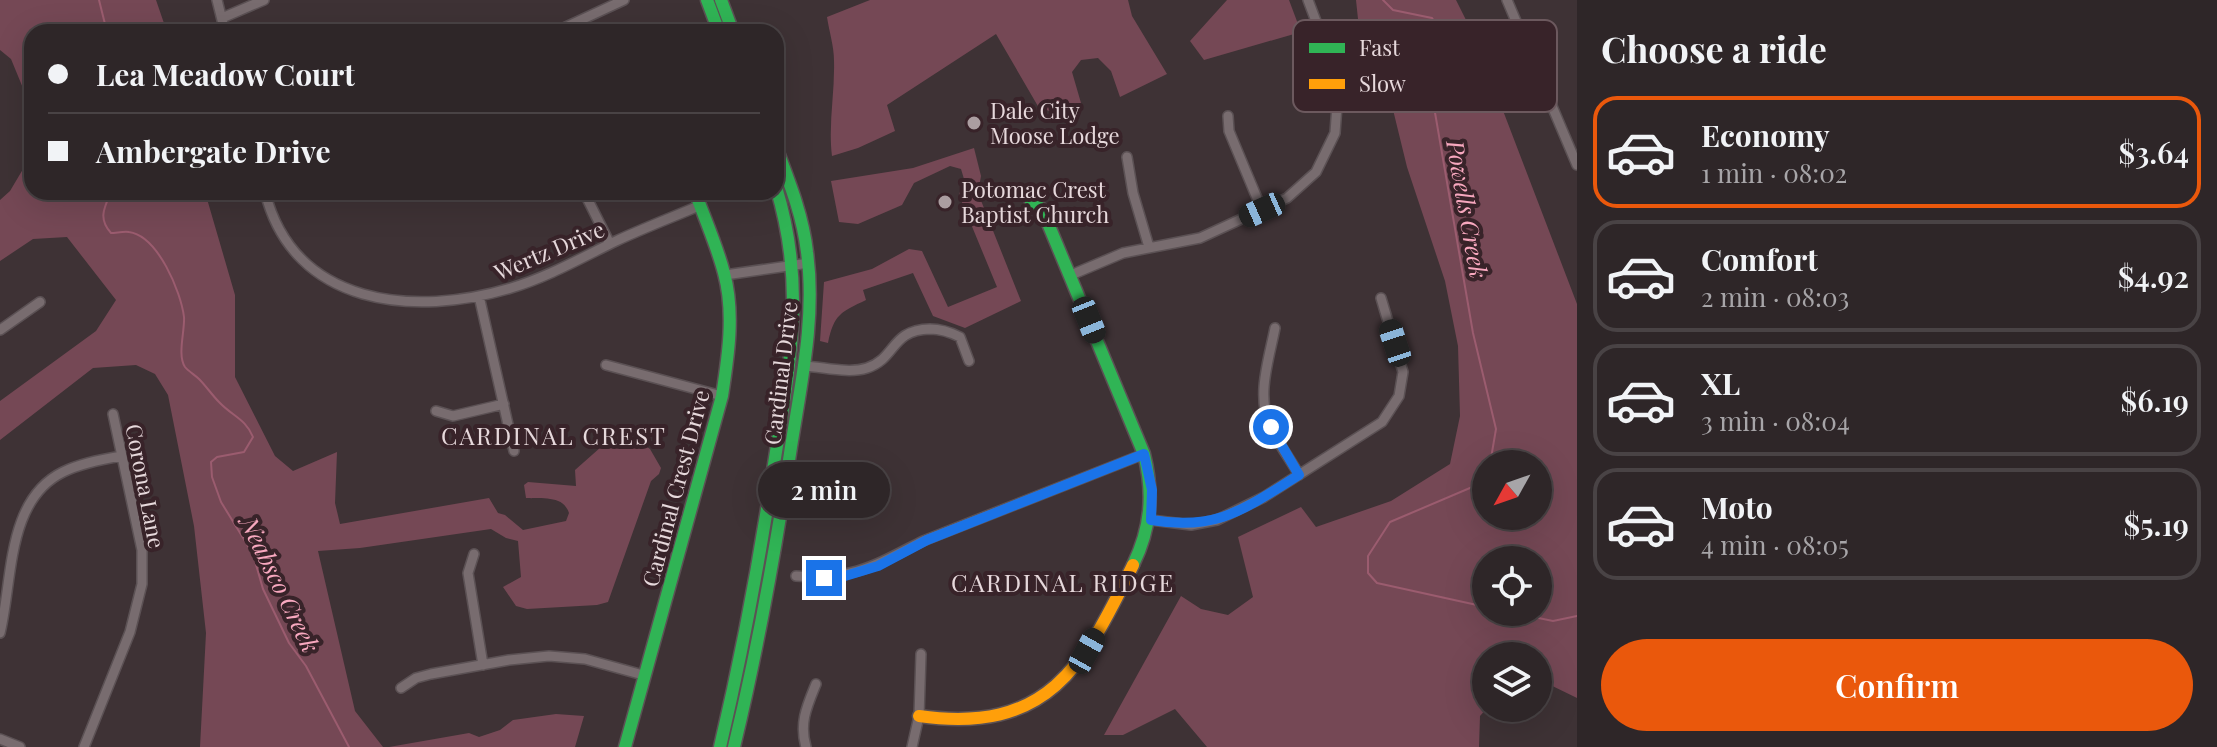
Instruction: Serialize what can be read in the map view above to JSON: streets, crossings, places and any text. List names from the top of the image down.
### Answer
{
  "streets": {
    "street": [
      "Wertz Drive",
      "Cardinal Drive",
      "Corona Lane",
      "Cardinal Crest Drive"
    ]
  },
  "crossings": [
    ["Wertz Drive", "Cardinal Crest Drive"]
  ],
  "districts": ["CARDINAL CREST", "CARDINAL RIDGE"],
  "water": ["Powells Creek", "Neabsco Creek"],
  "places": ["Dale City Moose Lodge", "Potomac Crest Baptist Church"],
  "legend": ["Fast", "Slow"],
  "north": "bottom left",
  "page": {
    "heading": "Choose a ride",
    "banner": ["Lea Meadow Court", "Ambergate Drive"],
    "list": [
      {
        "name": "Economy",
        "note": "1 min · 08:02",
        "value": "$3.64"
      },
      {
        "name": "Comfort",
        "note": "2 min · 08:03",
        "value": "$4.92"
      },
      {
        "name": "XL",
        "note": "3 min · 08:04",
        "value": "$6.19"
      },
      {
        "name": "Moto",
        "note": "4 min · 08:05",
        "value": "$5.19"
      }
    ],
    "bubble": "2 min",
    "buttons": "Confirm"
  }
}
